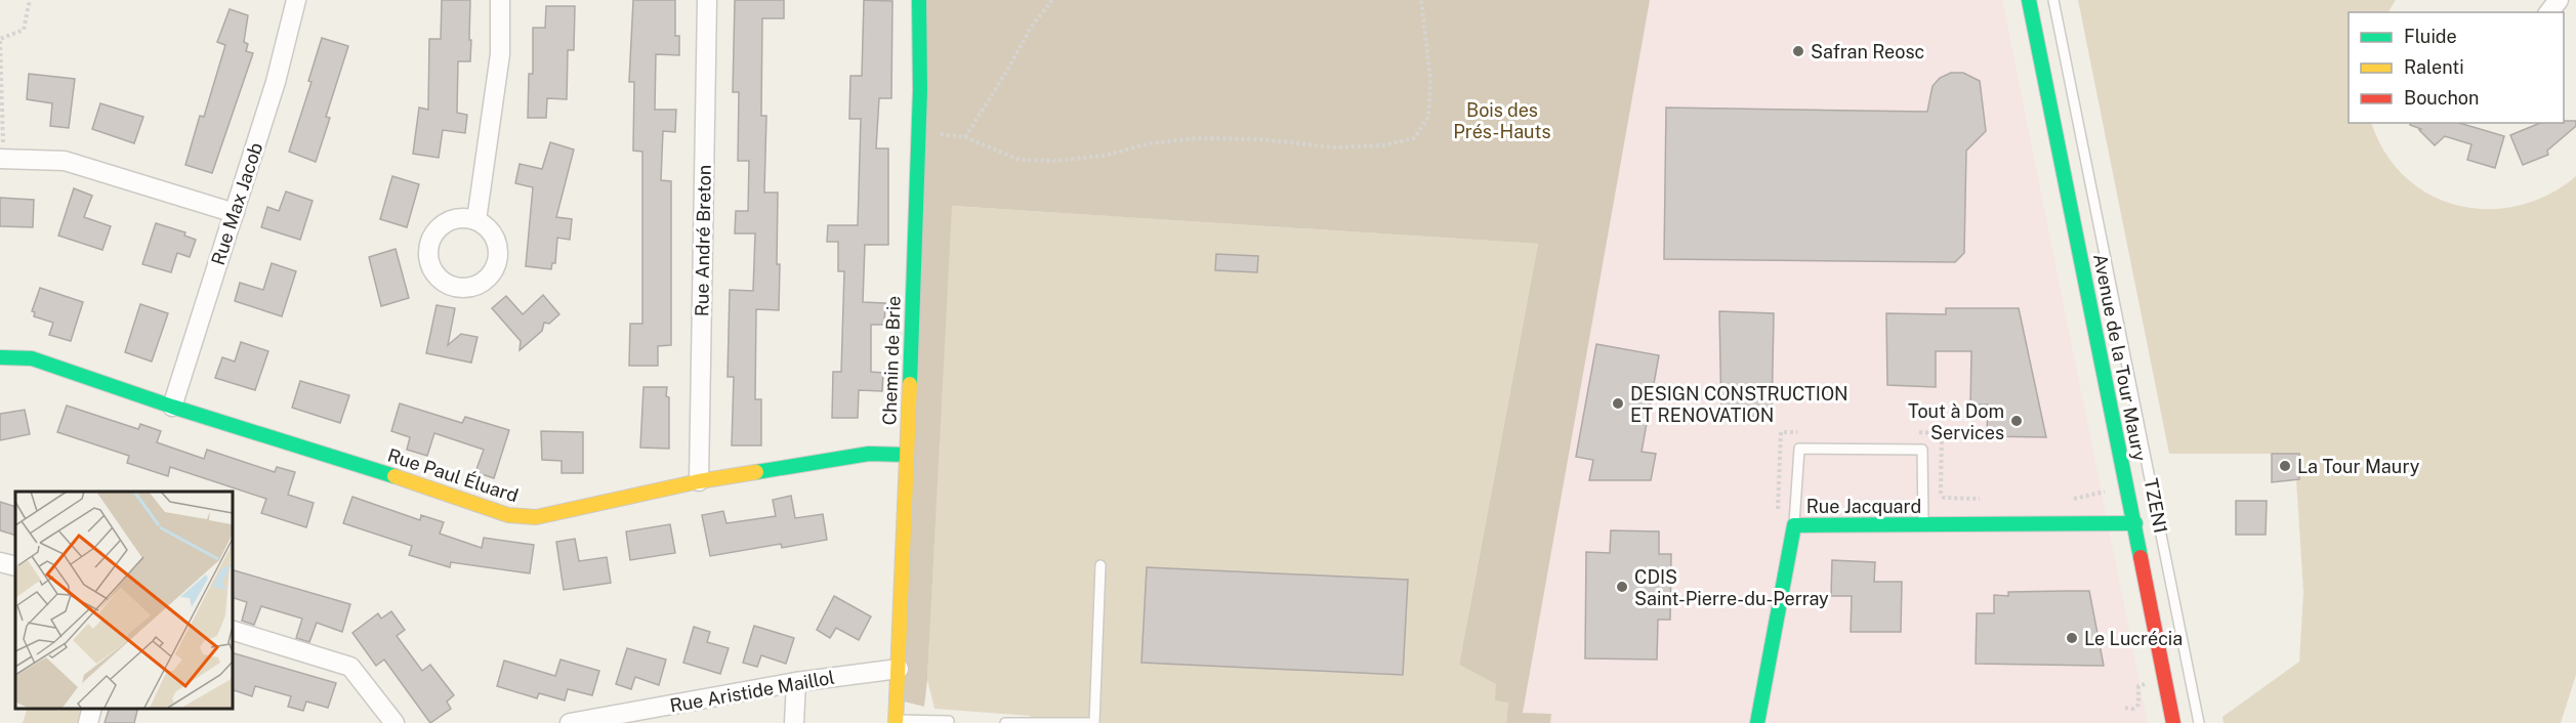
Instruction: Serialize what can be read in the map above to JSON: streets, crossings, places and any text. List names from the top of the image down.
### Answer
{
  "streets": {
    "street": [
      "Rue Max Jacob",
      "Rue André Breton",
      "Avenue de la Tour Maury",
      "Chemin de Brie",
      "Rue Paul Éluard",
      "Rue Jacquard",
      "Rue Aristide Maillol"
    ],
    "lane": ["TZEN1"]
  },
  "crossings": [
    ["Rue Max Jacob", "Rue Paul Éluard"],
    ["Rue André Breton", "Rue Paul Éluard"],
    ["Avenue de la Tour Maury", "Rue Jacquard"],
    ["Chemin de Brie", "Rue Paul Éluard"],
    ["Chemin de Brie", "Rue Aristide Maillol"]
  ],
  "parks": ["Bois des Prés-Hauts"],
  "places": [
    "Safran Reosc",
    "DESIGN CONSTRUCTION ET RENOVATION",
    "Tout à Dom Services",
    "La Tour Maury",
    "CDIS Saint-Pierre-du-Perray",
    "Le Lucrécia"
  ],
  "legend": ["Fluide", "Ralenti", "Bouchon"]
}
